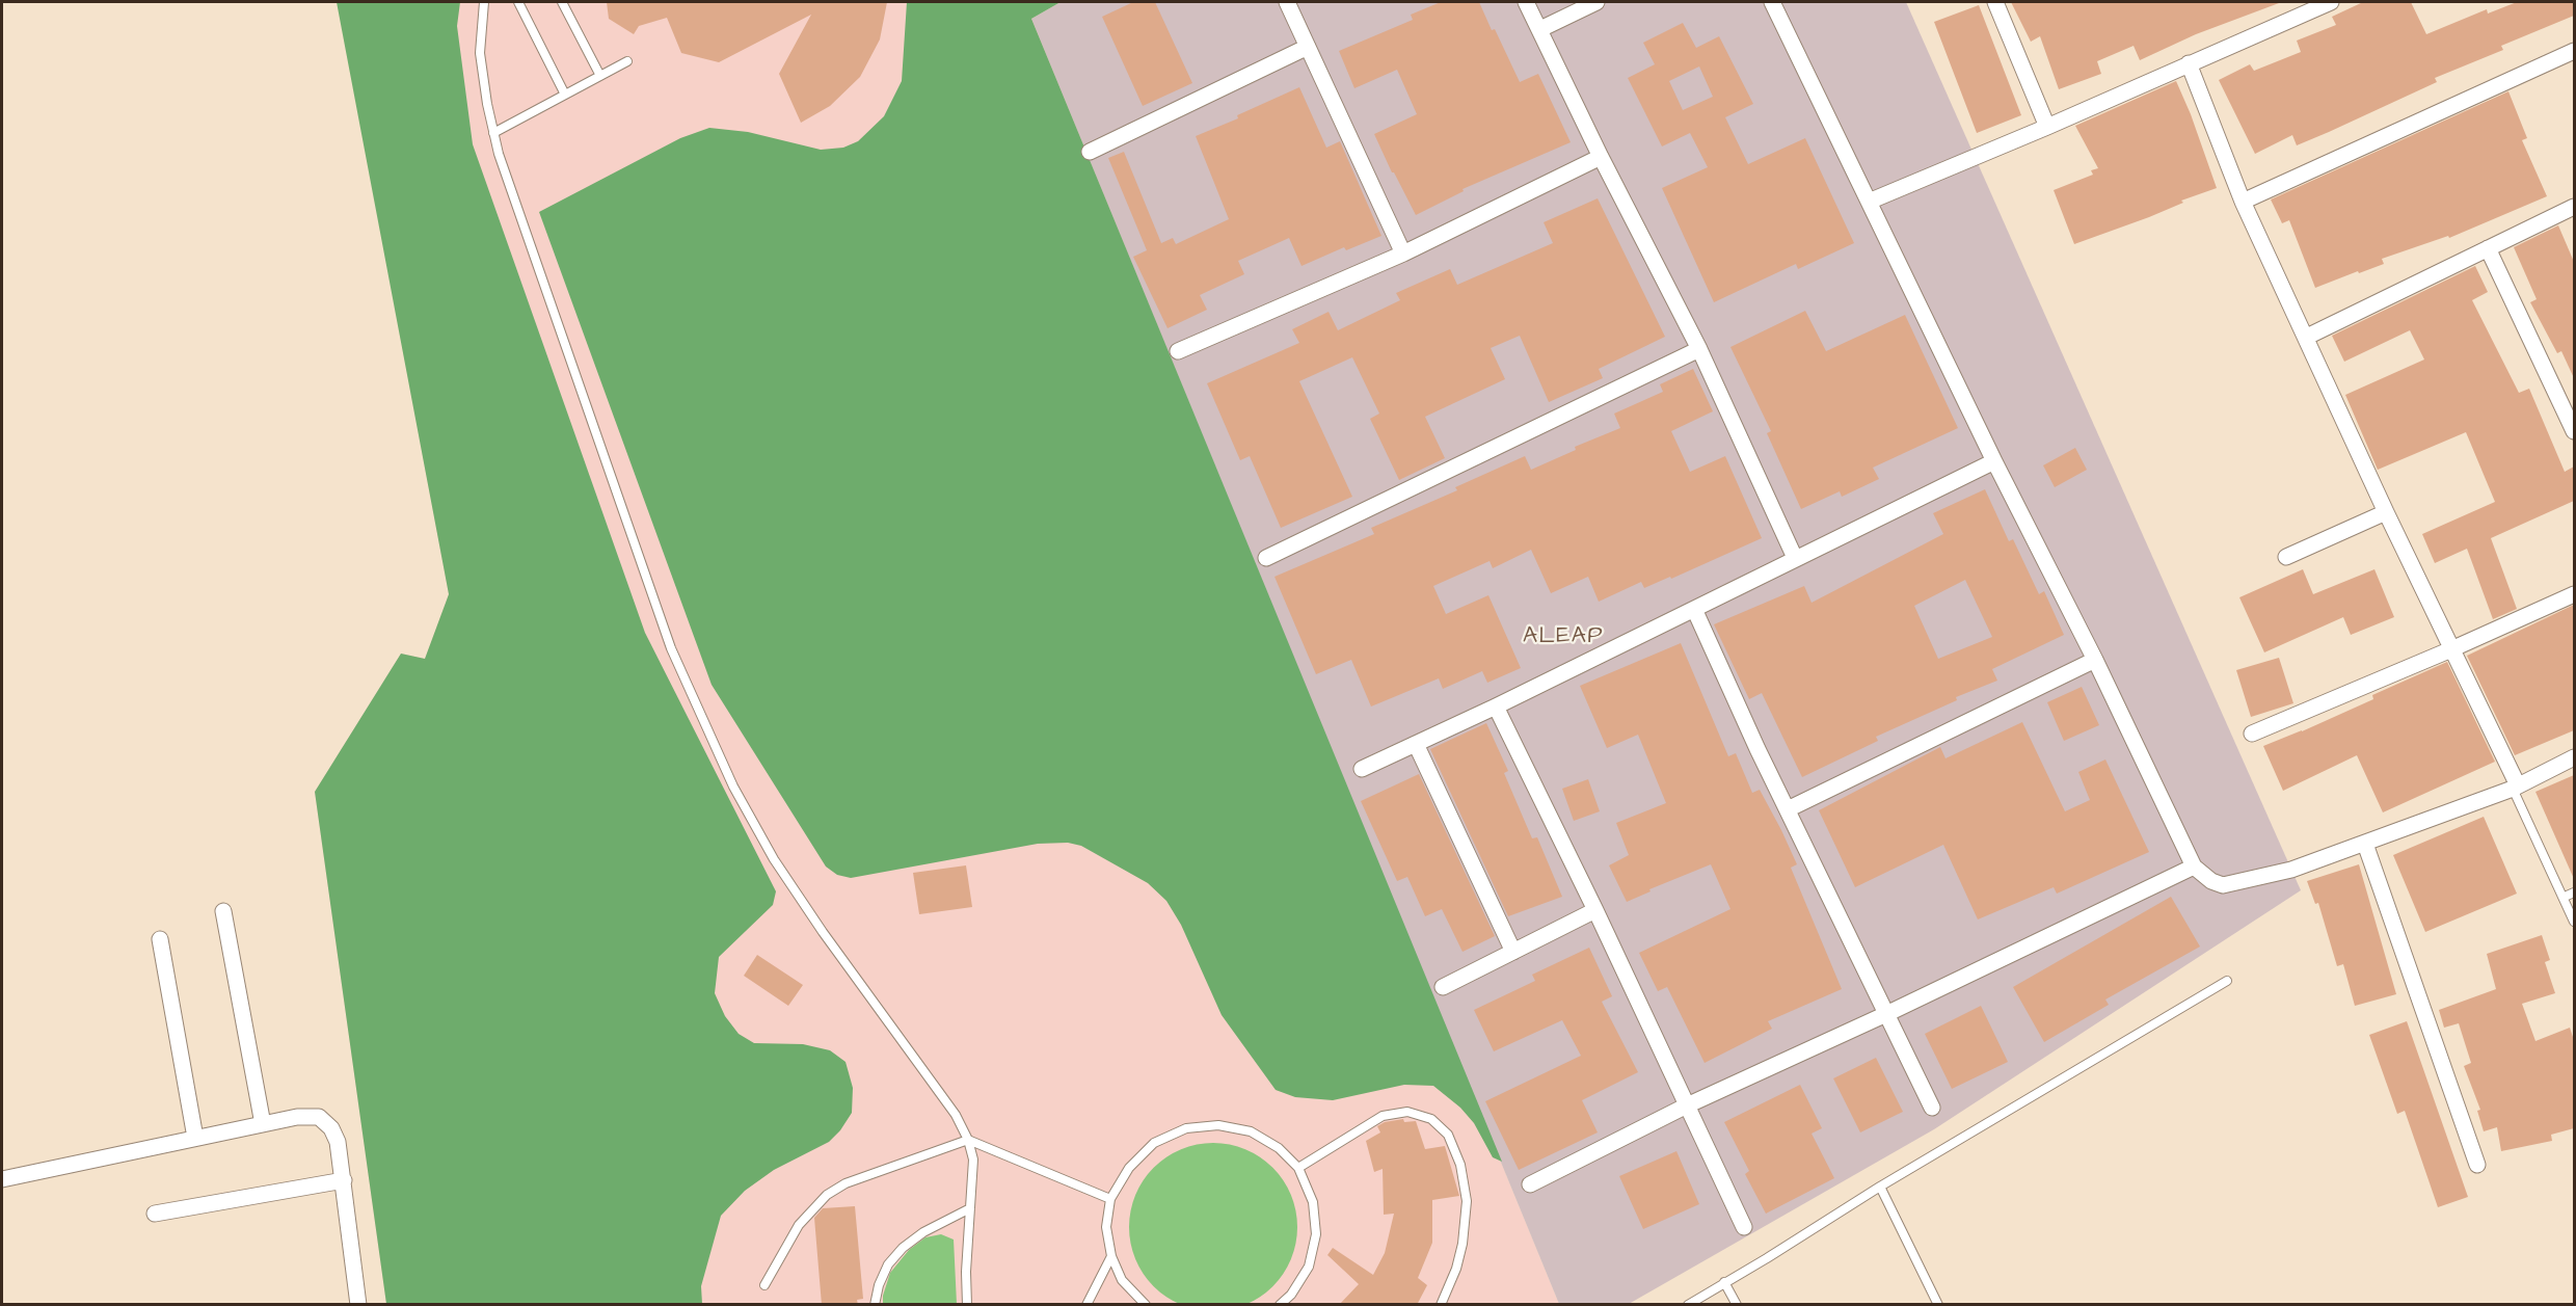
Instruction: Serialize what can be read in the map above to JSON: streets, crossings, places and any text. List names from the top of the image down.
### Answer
{
  "districts": ["ALEAP"]
}
